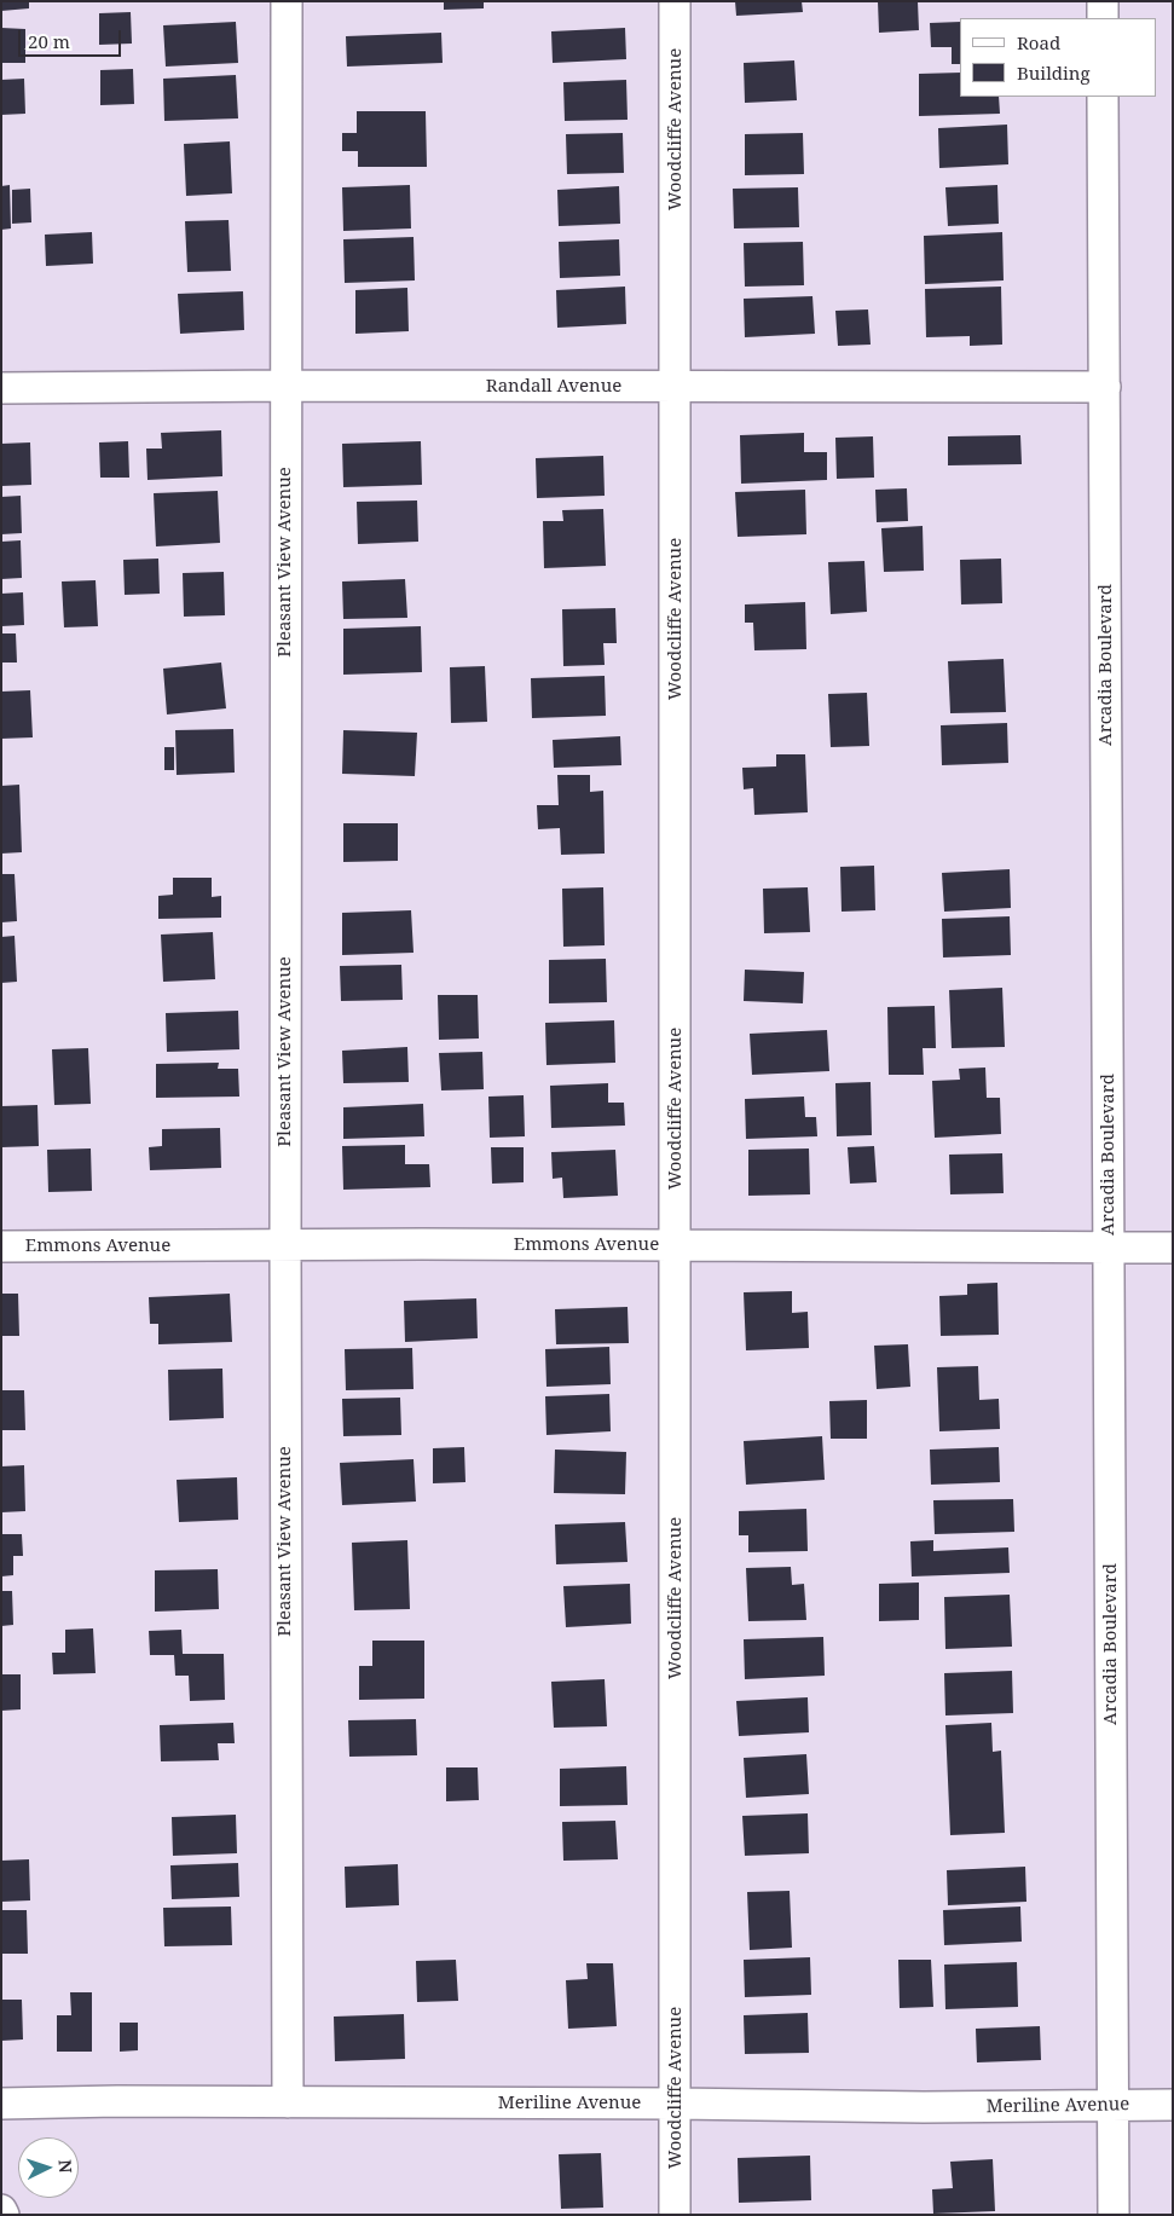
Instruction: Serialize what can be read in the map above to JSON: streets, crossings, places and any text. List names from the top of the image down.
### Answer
{
  "streets": {
    "street": [
      "Woodcliffe Avenue",
      "Randall Avenue",
      "Pleasant View Avenue",
      "Arcadia Boulevard",
      "Emmons Avenue",
      "Meriline Avenue"
    ]
  },
  "crossings": [
    ["Woodcliffe Avenue", "Randall Avenue"],
    ["Woodcliffe Avenue", "Emmons Avenue"],
    ["Woodcliffe Avenue", "Meriline Avenue"],
    ["Randall Avenue", "Pleasant View Avenue"],
    ["Randall Avenue", "Arcadia Boulevard"],
    ["Pleasant View Avenue", "Emmons Avenue"],
    ["Pleasant View Avenue", "Meriline Avenue"],
    ["Arcadia Boulevard", "Emmons Avenue"],
    ["Arcadia Boulevard", "Meriline Avenue"]
  ],
  "legend": ["Road", "Building"],
  "scale_bar": "20 m",
  "north": "right"
}
